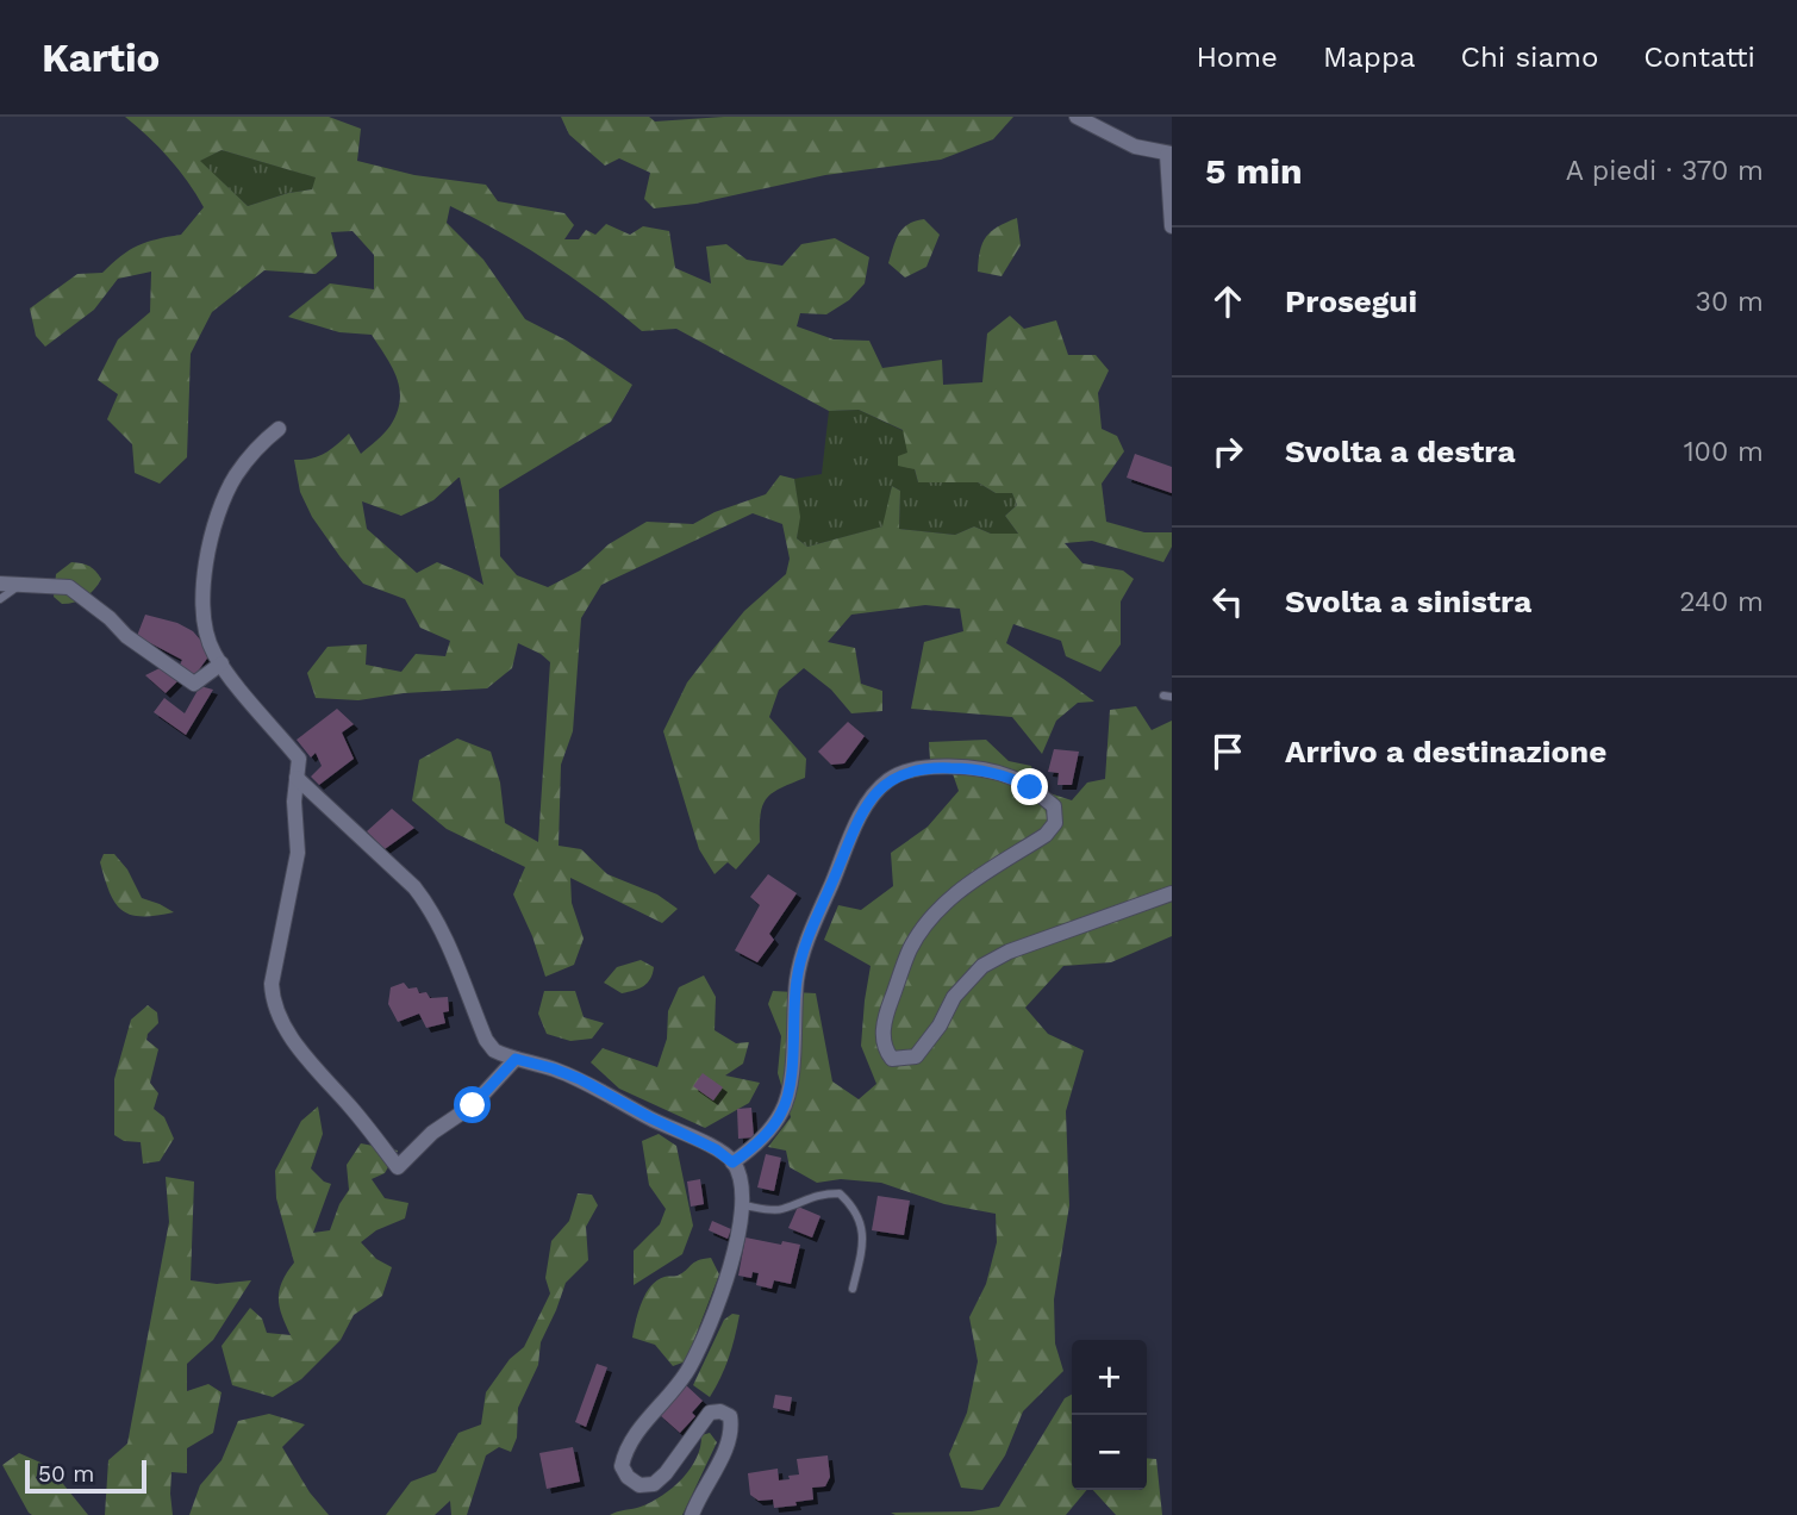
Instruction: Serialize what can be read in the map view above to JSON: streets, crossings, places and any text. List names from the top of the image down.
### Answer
{
  "scale_bar": "50 m",
  "page": {
    "header": "Kartio",
    "nav": [
      "Home",
      "Mappa",
      "Chi siamo",
      "Contatti"
    ],
    "heading": ["5 min", "A piedi · 370 m"],
    "list": [
      ["Prosegui", "30 m"],
      ["Svolta a destra", "100 m"],
      ["Svolta a sinistra", "240 m"],
      "Arrivo a destinazione"
    ],
    "map_buttons": ["+", "−"],
    "scale": "50 m"
  }
}
